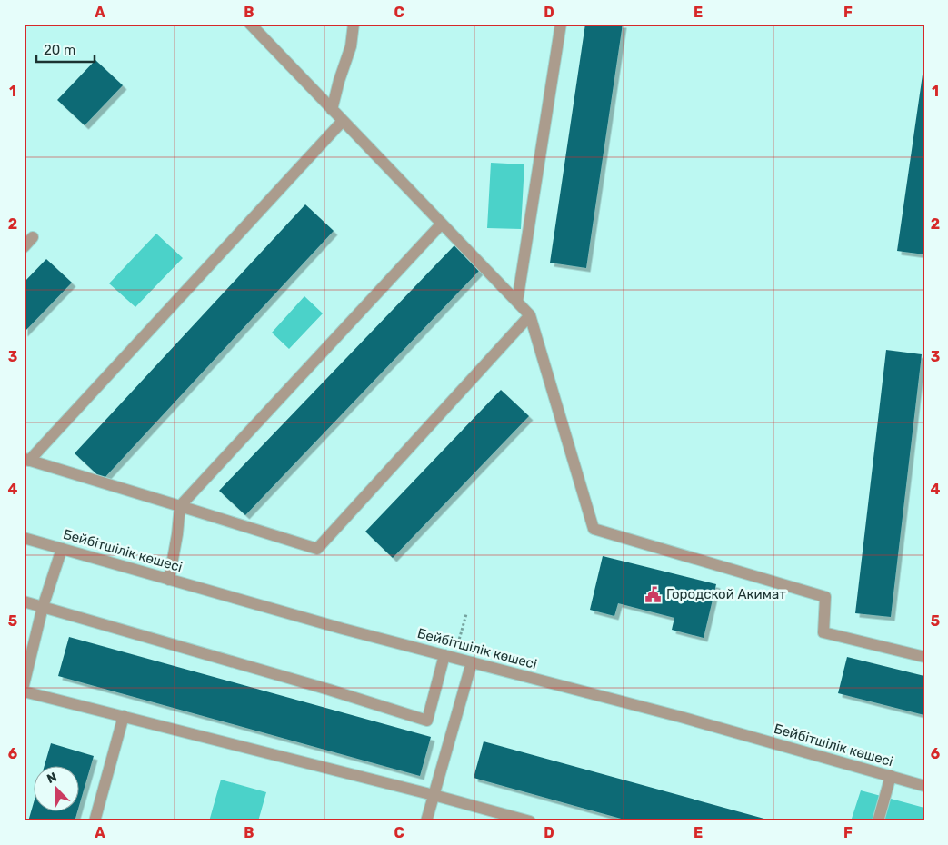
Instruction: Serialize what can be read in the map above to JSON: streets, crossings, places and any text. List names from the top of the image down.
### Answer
{
  "streets": {
    "street": ["Бейбітшілік көшесі"]
  },
  "places": {
    "public building": ["Городской Акимат"]
  },
  "scale_bar": "20 m",
  "north": "top left",
  "grid": {
    "columns": [
      "A",
      "B",
      "C",
      "D",
      "E",
      "F"
    ],
    "rows": [
      "1",
      "2",
      "3",
      "4",
      "5",
      "6"
    ]
  }
}
